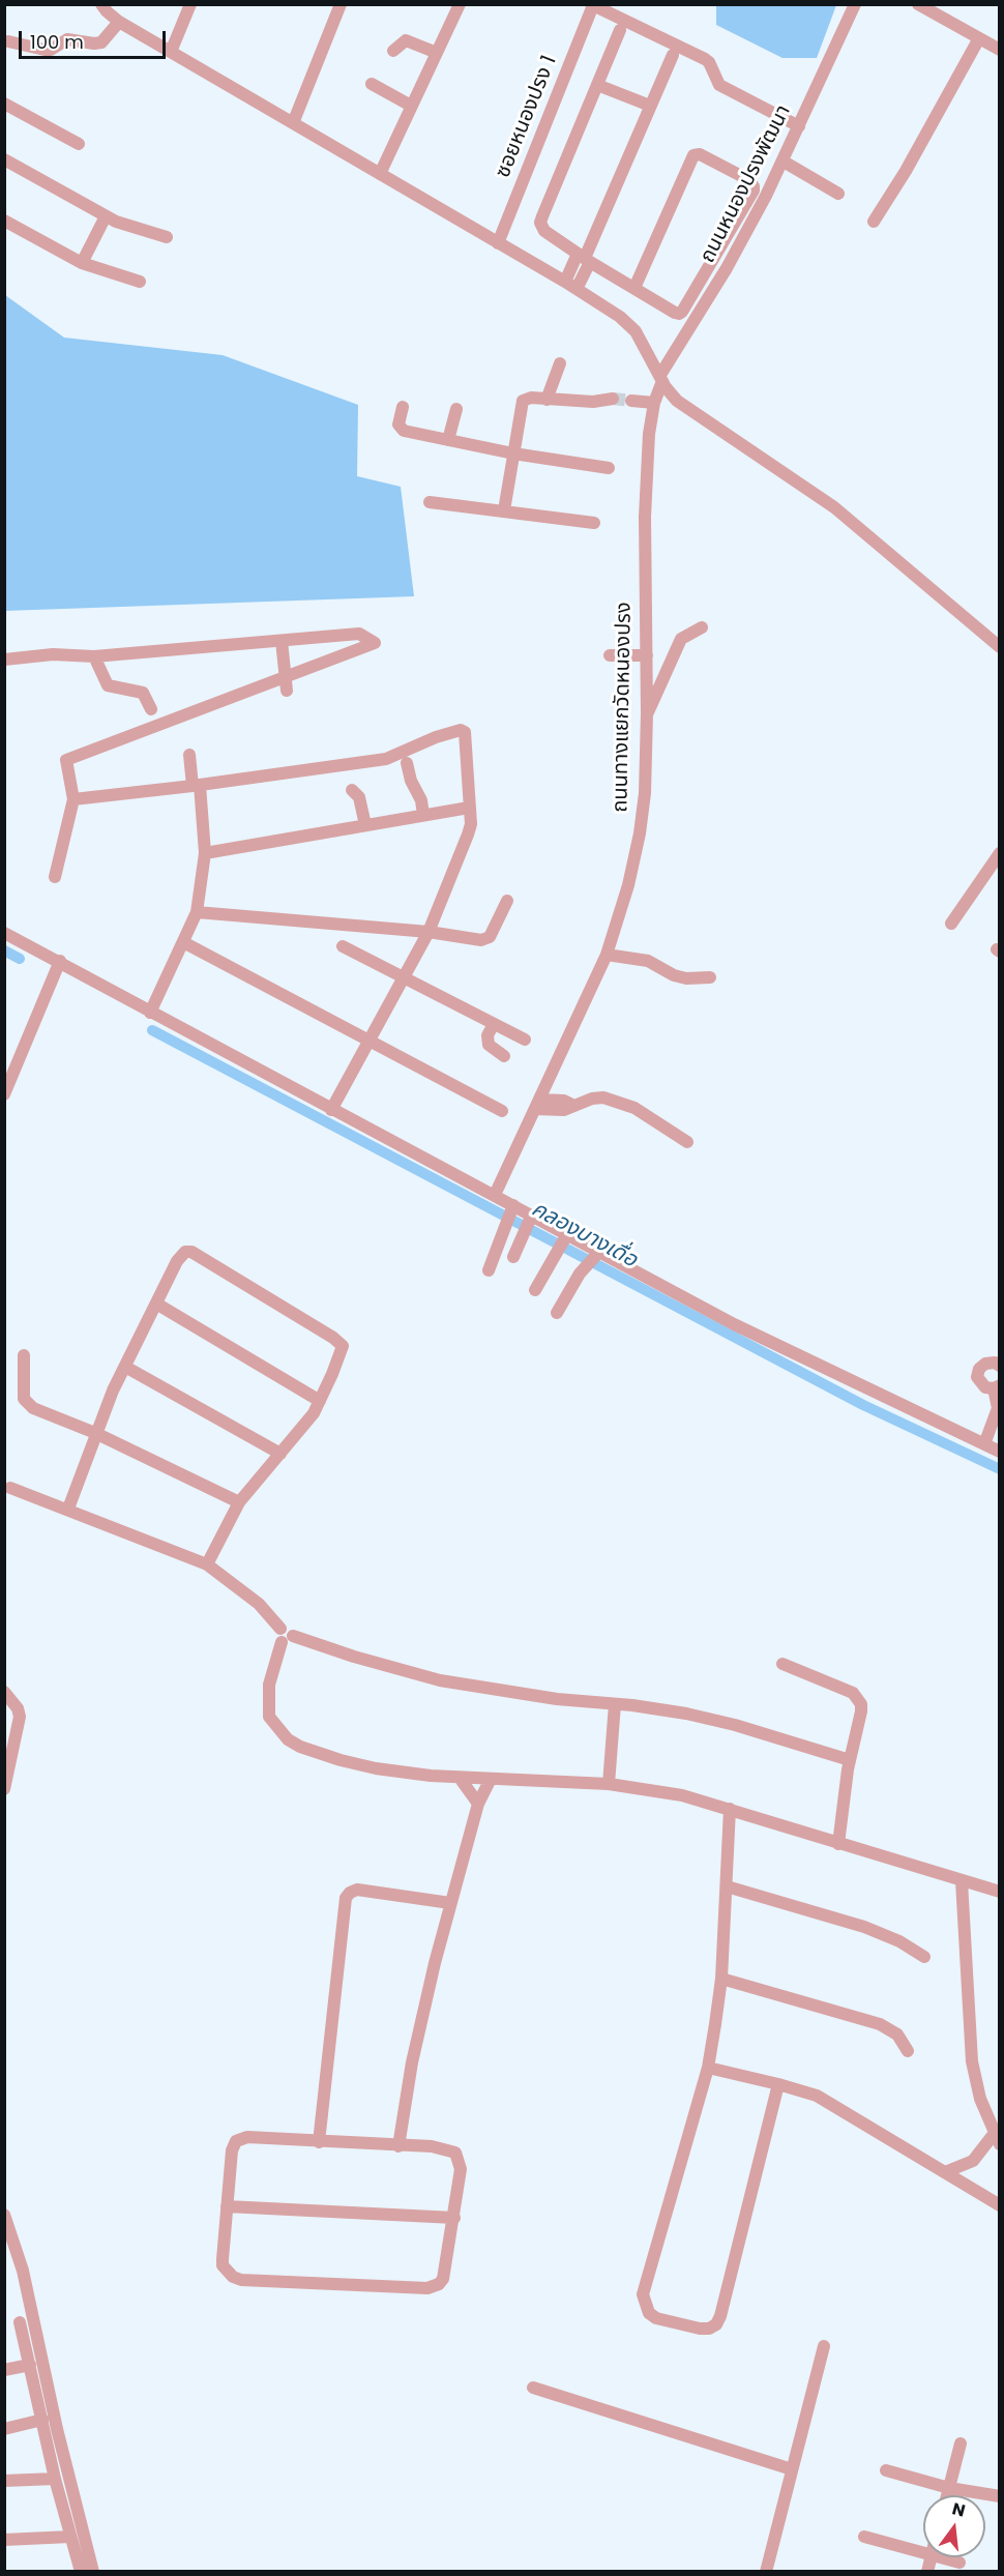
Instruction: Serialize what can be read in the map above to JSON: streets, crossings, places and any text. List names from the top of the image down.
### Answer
{
  "streets": {
    "street": ["ซอยหนองปรง 1", "ถนนหนองปรงพัฒนา", "ถนนทางแยกวัดหนองปรง"]
  },
  "crossings": [
    ["ถนนหนองปรงพัฒนา", "ถนนทางแยกวัดหนองปรง"]
  ],
  "water": ["คลองบางเดื่อ"],
  "scale_bar": "100 m",
  "north": "top"
}
